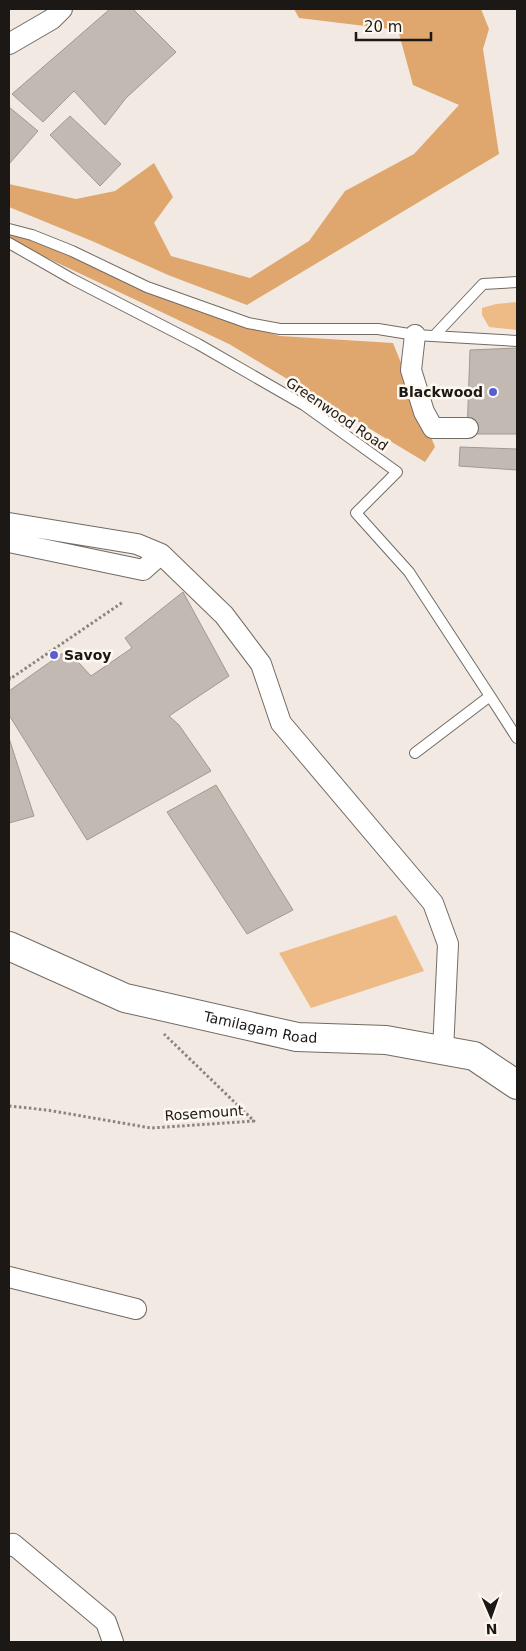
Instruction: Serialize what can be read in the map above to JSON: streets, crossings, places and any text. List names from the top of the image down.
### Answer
{
  "streets": {
    "street": ["Tamilagam Road"],
    "lane": ["Greenwood Road"],
    "path": ["Rosemount"]
  },
  "places": ["Blackwood", "Savoy"],
  "scale_bar": "20 m",
  "north": "bottom"
}
